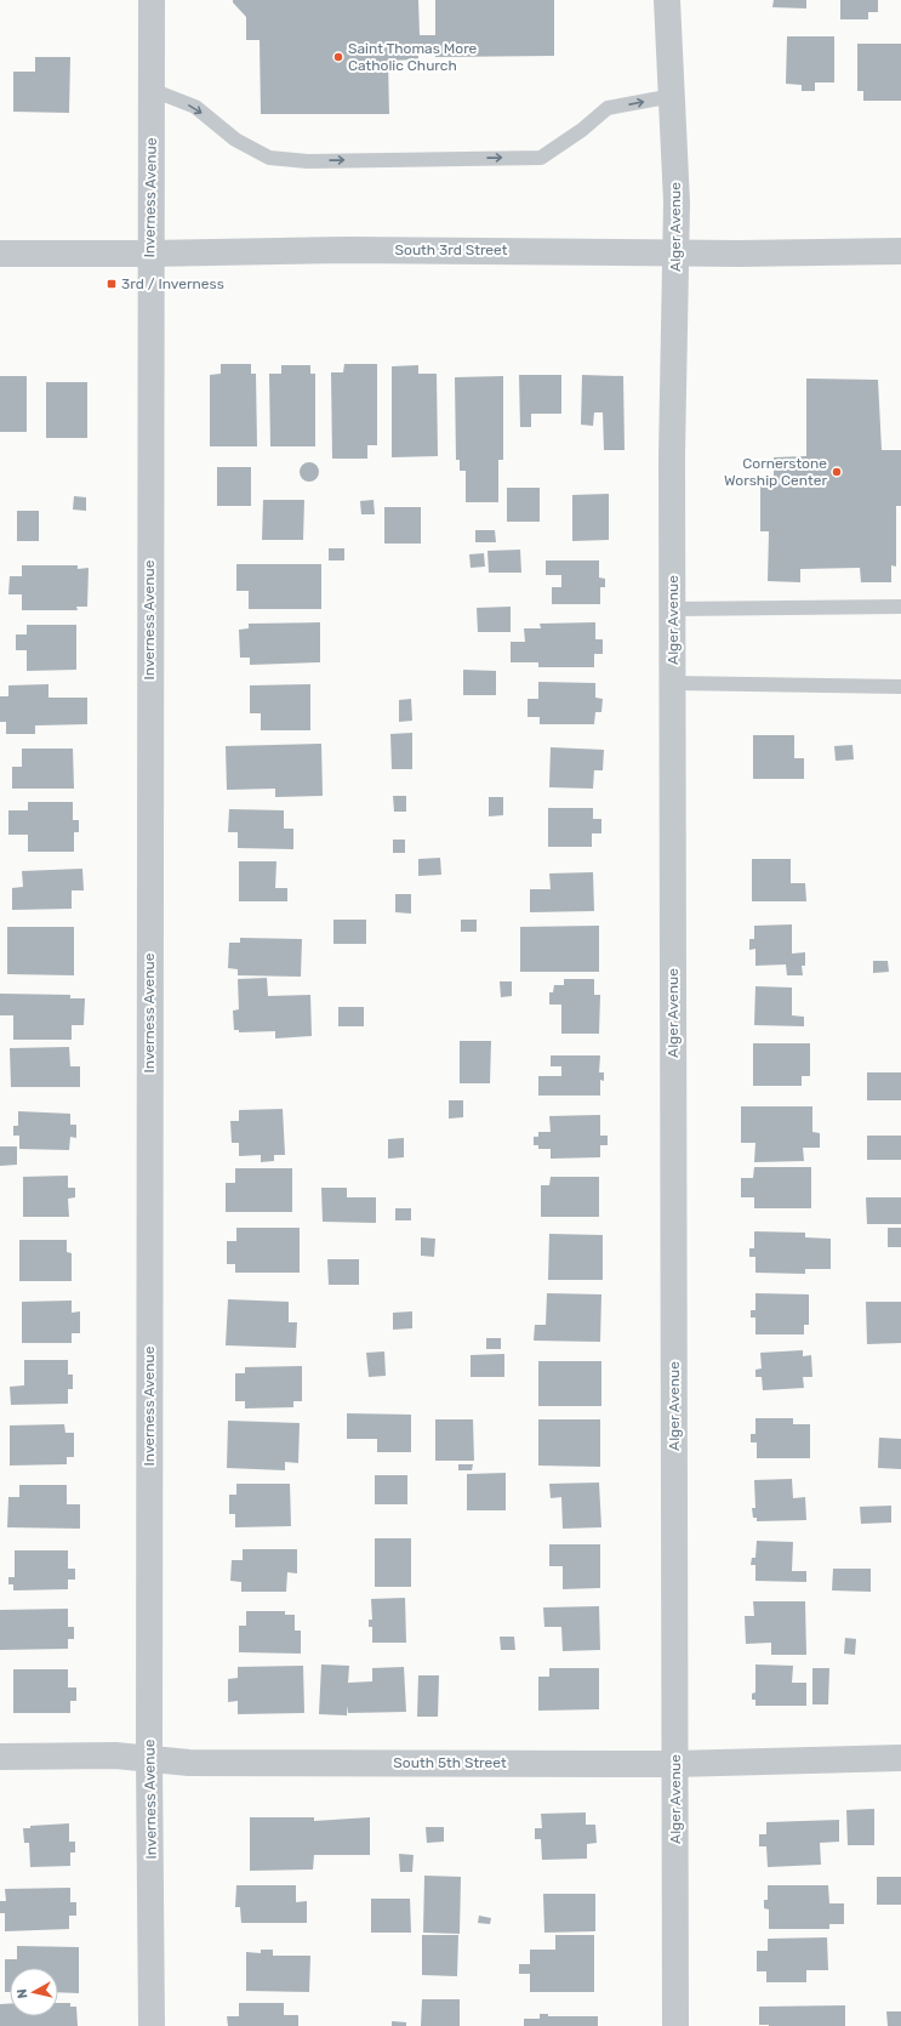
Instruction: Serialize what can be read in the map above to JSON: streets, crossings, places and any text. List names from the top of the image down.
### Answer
{
  "streets": {
    "street": [
      "Inverness Avenue",
      "Alger Avenue",
      "South 3rd Street",
      "South 5th Street"
    ]
  },
  "crossings": [
    ["Inverness Avenue", "South 3rd Street"],
    ["Inverness Avenue", "South 5th Street"],
    ["Alger Avenue", "South 3rd Street"],
    ["Alger Avenue", "South 5th Street"]
  ],
  "places": {
    "other": ["Saint Thomas More Catholic Church", "Cornerstone Worship Center"],
    "transit": ["3rd / Inverness"]
  },
  "north": "left"
}
